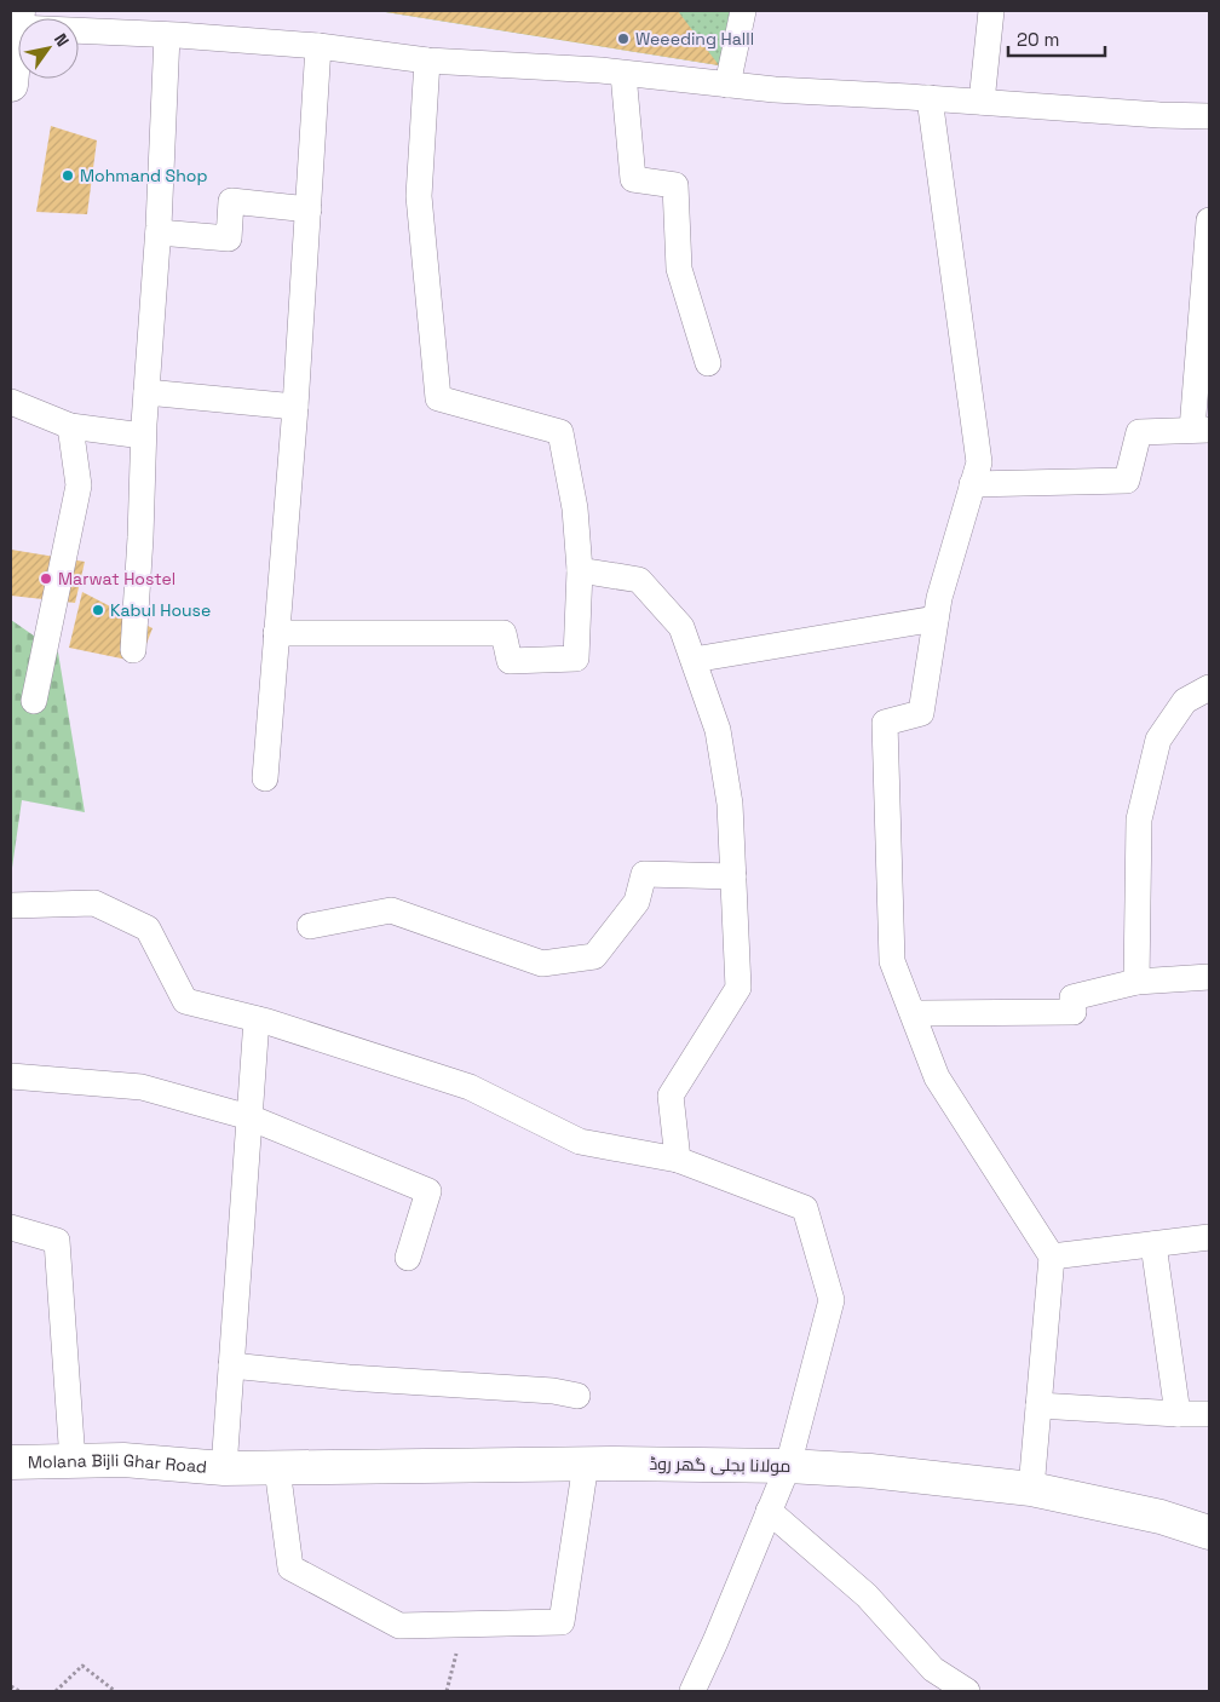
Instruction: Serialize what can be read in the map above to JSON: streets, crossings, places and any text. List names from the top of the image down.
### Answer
{
  "streets": {
    "street": ["Molana Bijli Ghar Road", "مولانا بجلی گھر روڈ"]
  },
  "crossings": [
    ["Molana Bijli Ghar Road", "مولانا بجلی گھر روڈ"]
  ],
  "places": [
    "Weeeding Halll",
    "Mohmand Shop",
    "Marwat Hostel",
    "Kabul House"
  ],
  "scale_bar": "20 m",
  "north": "top right"
}
